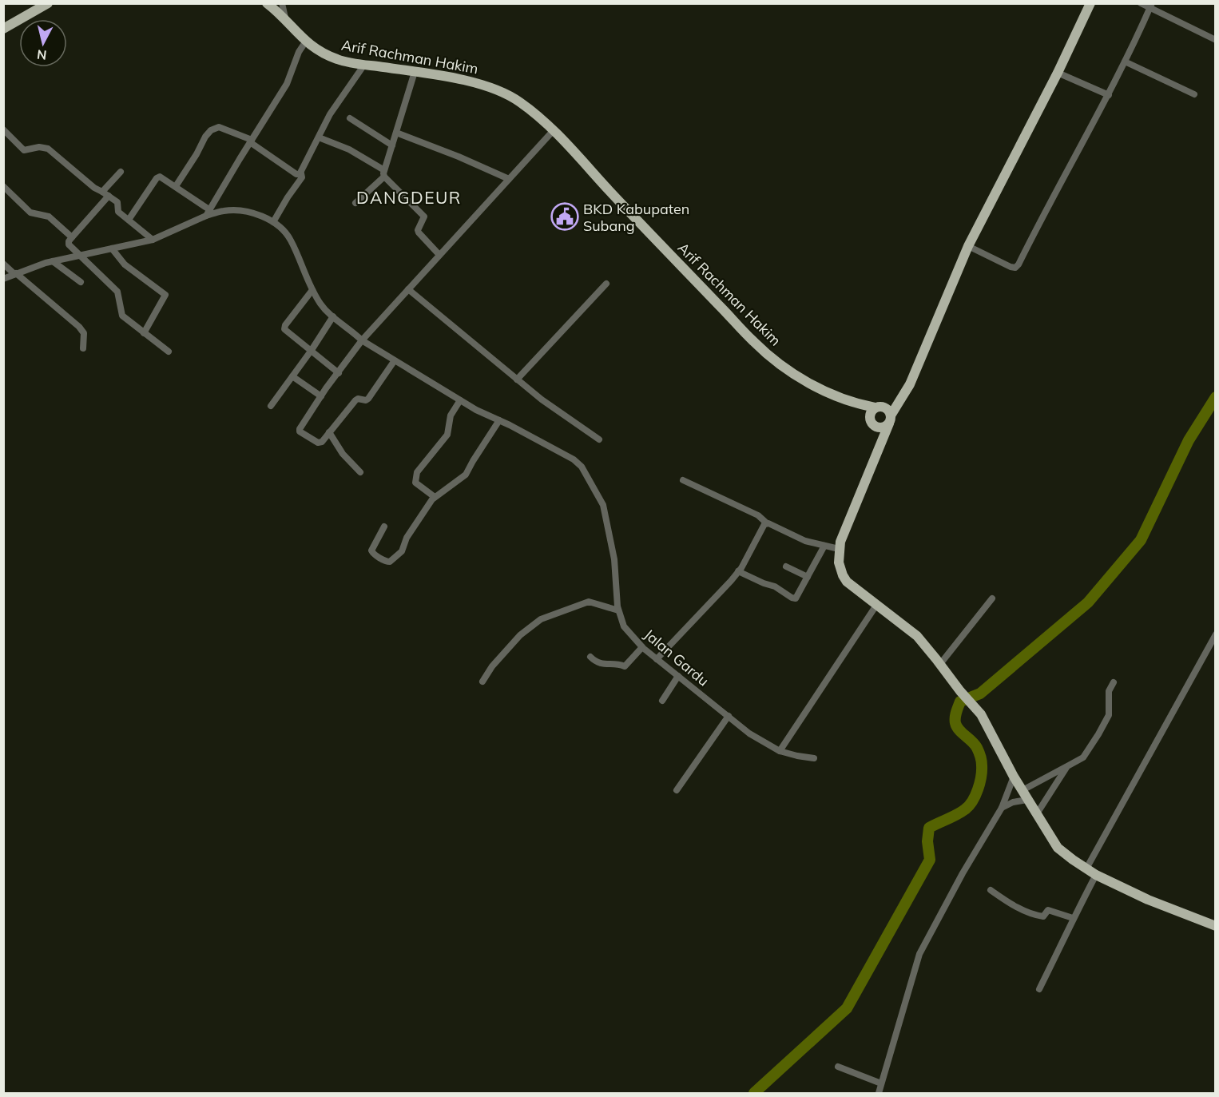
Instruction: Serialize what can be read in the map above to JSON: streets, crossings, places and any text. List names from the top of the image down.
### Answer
{
  "streets": {
    "main road": ["Arif Rachman Hakim"],
    "street": ["Jalan Gardu"]
  },
  "districts": ["DANGDEUR"],
  "places": {
    "public building": ["BKD Kabupaten Subang"]
  },
  "north": "bottom"
}
